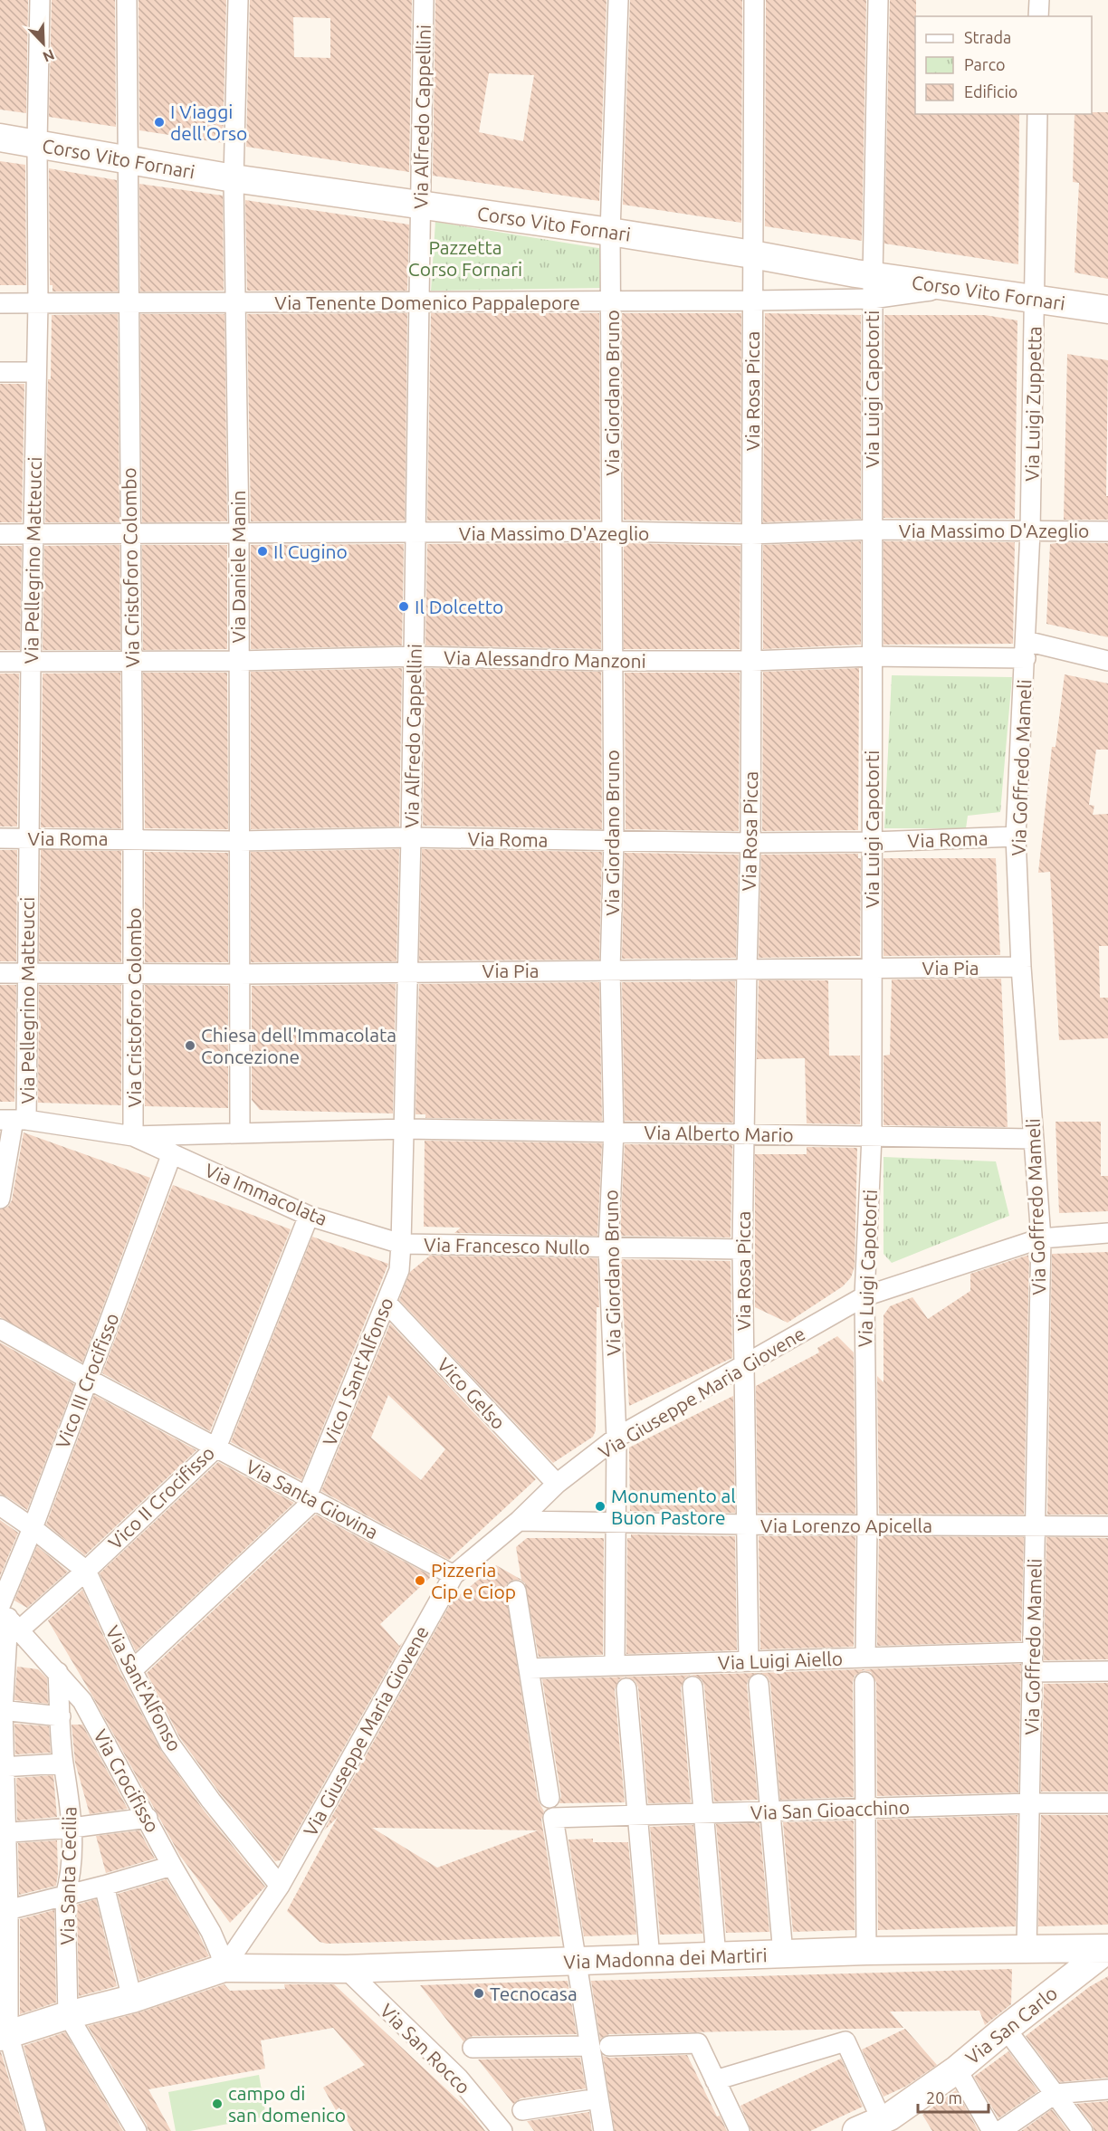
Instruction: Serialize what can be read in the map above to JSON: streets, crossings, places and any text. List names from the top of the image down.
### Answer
{
  "streets": {
    "street": [
      "Via Alfredo Cappellini",
      "Corso Vito Fornari",
      "Via Tenente Domenico Pappalepore",
      "Via Luigi Capotorti",
      "Via Rosa Picca",
      "Via Giordano Bruno",
      "Via Luigi Zuppetta",
      "Via Massimo D'Azeglio",
      "Via Pellegrino Matteucci",
      "Via Daniele Manin",
      "Via Cristoforo Colombo",
      "Via Alessandro Manzoni",
      "Via Goffredo Mameli",
      "Via Roma",
      "Via Pia",
      "Via Alberto Mario",
      "Via Immacolata",
      "Via Francesco Nullo",
      "Vico I Sant'Alfonso",
      "Vico III Crocifisso",
      "Via Giuseppe Maria Giovene",
      "Vico Gelso",
      "Vico II Crocifisso",
      "Via Santa Giovina",
      "Via Lorenzo Apicella",
      "Via Luigi Aiello",
      "Via Sant'Alfonso",
      "Via Crocifisso",
      "Via San Gioacchino",
      "Via Santa Cecilia",
      "Via Madonna dei Martiri",
      "Via San Carlo",
      "Via San Rocco"
    ]
  },
  "crossings": [
    ["Via Alfredo Cappellini", "Corso Vito Fornari"],
    ["Via Alfredo Cappellini", "Via Tenente Domenico Pappalepore"],
    ["Via Alfredo Cappellini", "Via Massimo D'Azeglio"],
    ["Via Alfredo Cappellini", "Via Alessandro Manzoni"],
    ["Via Alfredo Cappellini", "Via Roma"],
    ["Via Alfredo Cappellini", "Via Pia"],
    ["Via Alfredo Cappellini", "Via Alberto Mario"],
    ["Via Alfredo Cappellini", "Via Immacolata"],
    ["Via Alfredo Cappellini", "Via Francesco Nullo"],
    ["Via Alfredo Cappellini", "Vico I Sant'Alfonso"],
    ["Corso Vito Fornari", "Via Tenente Domenico Pappalepore"],
    ["Corso Vito Fornari", "Via Luigi Capotorti"],
    ["Corso Vito Fornari", "Via Rosa Picca"],
    ["Corso Vito Fornari", "Via Giordano Bruno"],
    ["Corso Vito Fornari", "Via Luigi Zuppetta"],
    ["Corso Vito Fornari", "Via Pellegrino Matteucci"],
    ["Corso Vito Fornari", "Via Daniele Manin"],
    ["Corso Vito Fornari", "Via Cristoforo Colombo"],
    ["Via Tenente Domenico Pappalepore", "Via Luigi Capotorti"],
    ["Via Tenente Domenico Pappalepore", "Via Rosa Picca"],
    ["Via Tenente Domenico Pappalepore", "Via Giordano Bruno"],
    ["Via Tenente Domenico Pappalepore", "Via Pellegrino Matteucci"],
    ["Via Tenente Domenico Pappalepore", "Via Daniele Manin"],
    ["Via Tenente Domenico Pappalepore", "Via Cristoforo Colombo"],
    ["Via Luigi Capotorti", "Via Massimo D'Azeglio"],
    ["Via Luigi Capotorti", "Via Alessandro Manzoni"],
    ["Via Luigi Capotorti", "Via Roma"],
    ["Via Luigi Capotorti", "Via Pia"],
    ["Via Luigi Capotorti", "Via Alberto Mario"],
    ["Via Luigi Capotorti", "Via Giuseppe Maria Giovene"],
    ["Via Luigi Capotorti", "Via Lorenzo Apicella"],
    ["Via Luigi Capotorti", "Via Luigi Aiello"],
    ["Via Rosa Picca", "Via Massimo D'Azeglio"],
    ["Via Rosa Picca", "Via Alessandro Manzoni"],
    ["Via Rosa Picca", "Via Roma"],
    ["Via Rosa Picca", "Via Pia"],
    ["Via Rosa Picca", "Via Alberto Mario"],
    ["Via Rosa Picca", "Via Francesco Nullo"],
    ["Via Rosa Picca", "Via Giuseppe Maria Giovene"],
    ["Via Rosa Picca", "Via Lorenzo Apicella"],
    ["Via Rosa Picca", "Via Luigi Aiello"],
    ["Via Giordano Bruno", "Via Massimo D'Azeglio"],
    ["Via Giordano Bruno", "Via Alessandro Manzoni"],
    ["Via Giordano Bruno", "Via Roma"],
    ["Via Giordano Bruno", "Via Pia"],
    ["Via Giordano Bruno", "Via Alberto Mario"],
    ["Via Giordano Bruno", "Via Francesco Nullo"],
    ["Via Giordano Bruno", "Via Giuseppe Maria Giovene"],
    ["Via Giordano Bruno", "Via Lorenzo Apicella"],
    ["Via Giordano Bruno", "Via Luigi Aiello"],
    ["Via Luigi Zuppetta", "Via Massimo D'Azeglio"],
    ["Via Luigi Zuppetta", "Via Goffredo Mameli"],
    ["Via Massimo D'Azeglio", "Via Pellegrino Matteucci"],
    ["Via Massimo D'Azeglio", "Via Daniele Manin"],
    ["Via Massimo D'Azeglio", "Via Cristoforo Colombo"],
    ["Via Massimo D'Azeglio", "Via Goffredo Mameli"],
    ["Via Pellegrino Matteucci", "Via Alessandro Manzoni"],
    ["Via Pellegrino Matteucci", "Via Roma"],
    ["Via Pellegrino Matteucci", "Via Pia"],
    ["Via Pellegrino Matteucci", "Via Immacolata"],
    ["Via Daniele Manin", "Via Alessandro Manzoni"],
    ["Via Daniele Manin", "Via Roma"],
    ["Via Daniele Manin", "Via Pia"],
    ["Via Daniele Manin", "Via Immacolata"],
    ["Via Cristoforo Colombo", "Via Alessandro Manzoni"],
    ["Via Cristoforo Colombo", "Via Roma"],
    ["Via Cristoforo Colombo", "Via Pia"],
    ["Via Cristoforo Colombo", "Via Immacolata"],
    ["Via Alessandro Manzoni", "Via Goffredo Mameli"],
    ["Via Goffredo Mameli", "Via Roma"],
    ["Via Goffredo Mameli", "Via Pia"],
    ["Via Goffredo Mameli", "Via Alberto Mario"],
    ["Via Goffredo Mameli", "Via Giuseppe Maria Giovene"],
    ["Via Goffredo Mameli", "Via Lorenzo Apicella"],
    ["Via Goffredo Mameli", "Via Luigi Aiello"],
    ["Via Goffredo Mameli", "Via San Gioacchino"],
    ["Via Goffredo Mameli", "Via Madonna dei Martiri"],
    ["Via Alberto Mario", "Via Immacolata"],
    ["Via Immacolata", "Via Francesco Nullo"],
    ["Via Immacolata", "Vico I Sant'Alfonso"],
    ["Via Immacolata", "Vico III Crocifisso"],
    ["Via Immacolata", "Vico II Crocifisso"],
    ["Via Francesco Nullo", "Vico I Sant'Alfonso"],
    ["Vico I Sant'Alfonso", "Vico Gelso"],
    ["Vico I Sant'Alfonso", "Via Santa Giovina"],
    ["Vico I Sant'Alfonso", "Via Sant'Alfonso"],
    ["Vico III Crocifisso", "Vico II Crocifisso"],
    ["Vico III Crocifisso", "Via Santa Giovina"],
    ["Vico III Crocifisso", "Via Sant'Alfonso"],
    ["Vico III Crocifisso", "Via Crocifisso"],
    ["Vico III Crocifisso", "Via Madonna dei Martiri"],
    ["Via Giuseppe Maria Giovene", "Vico Gelso"],
    ["Via Giuseppe Maria Giovene", "Via Santa Giovina"],
    ["Via Giuseppe Maria Giovene", "Via Lorenzo Apicella"],
    ["Via Giuseppe Maria Giovene", "Via Sant'Alfonso"],
    ["Via Giuseppe Maria Giovene", "Via Crocifisso"],
    ["Via Giuseppe Maria Giovene", "Via Madonna dei Martiri"],
    ["Vico II Crocifisso", "Via Santa Giovina"],
    ["Vico II Crocifisso", "Via Sant'Alfonso"],
    ["Vico II Crocifisso", "Via Crocifisso"],
    ["Via Crocifisso", "Via Santa Cecilia"],
    ["Via Crocifisso", "Via Madonna dei Martiri"],
    ["Via San Gioacchino", "Via Madonna dei Martiri"],
    ["Via Santa Cecilia", "Via Madonna dei Martiri"],
    ["Via Madonna dei Martiri", "Via San Carlo"],
    ["Via Madonna dei Martiri", "Via San Rocco"]
  ],
  "parks": ["Pazzetta Corso Fornari"],
  "places": [
    "I Viaggi dell'Orso",
    "Il Cugino",
    "Il Dolcetto",
    "Chiesa dell'Immacolata Concezione",
    "Monumento al Buon Pastore",
    "Pizzeria Cip e Ciop",
    "Tecnocasa",
    "campo di san domenico"
  ],
  "legend": ["Strada", "Parco", "Edificio"],
  "scale_bar": "20 m",
  "north": "bottom right"
}
